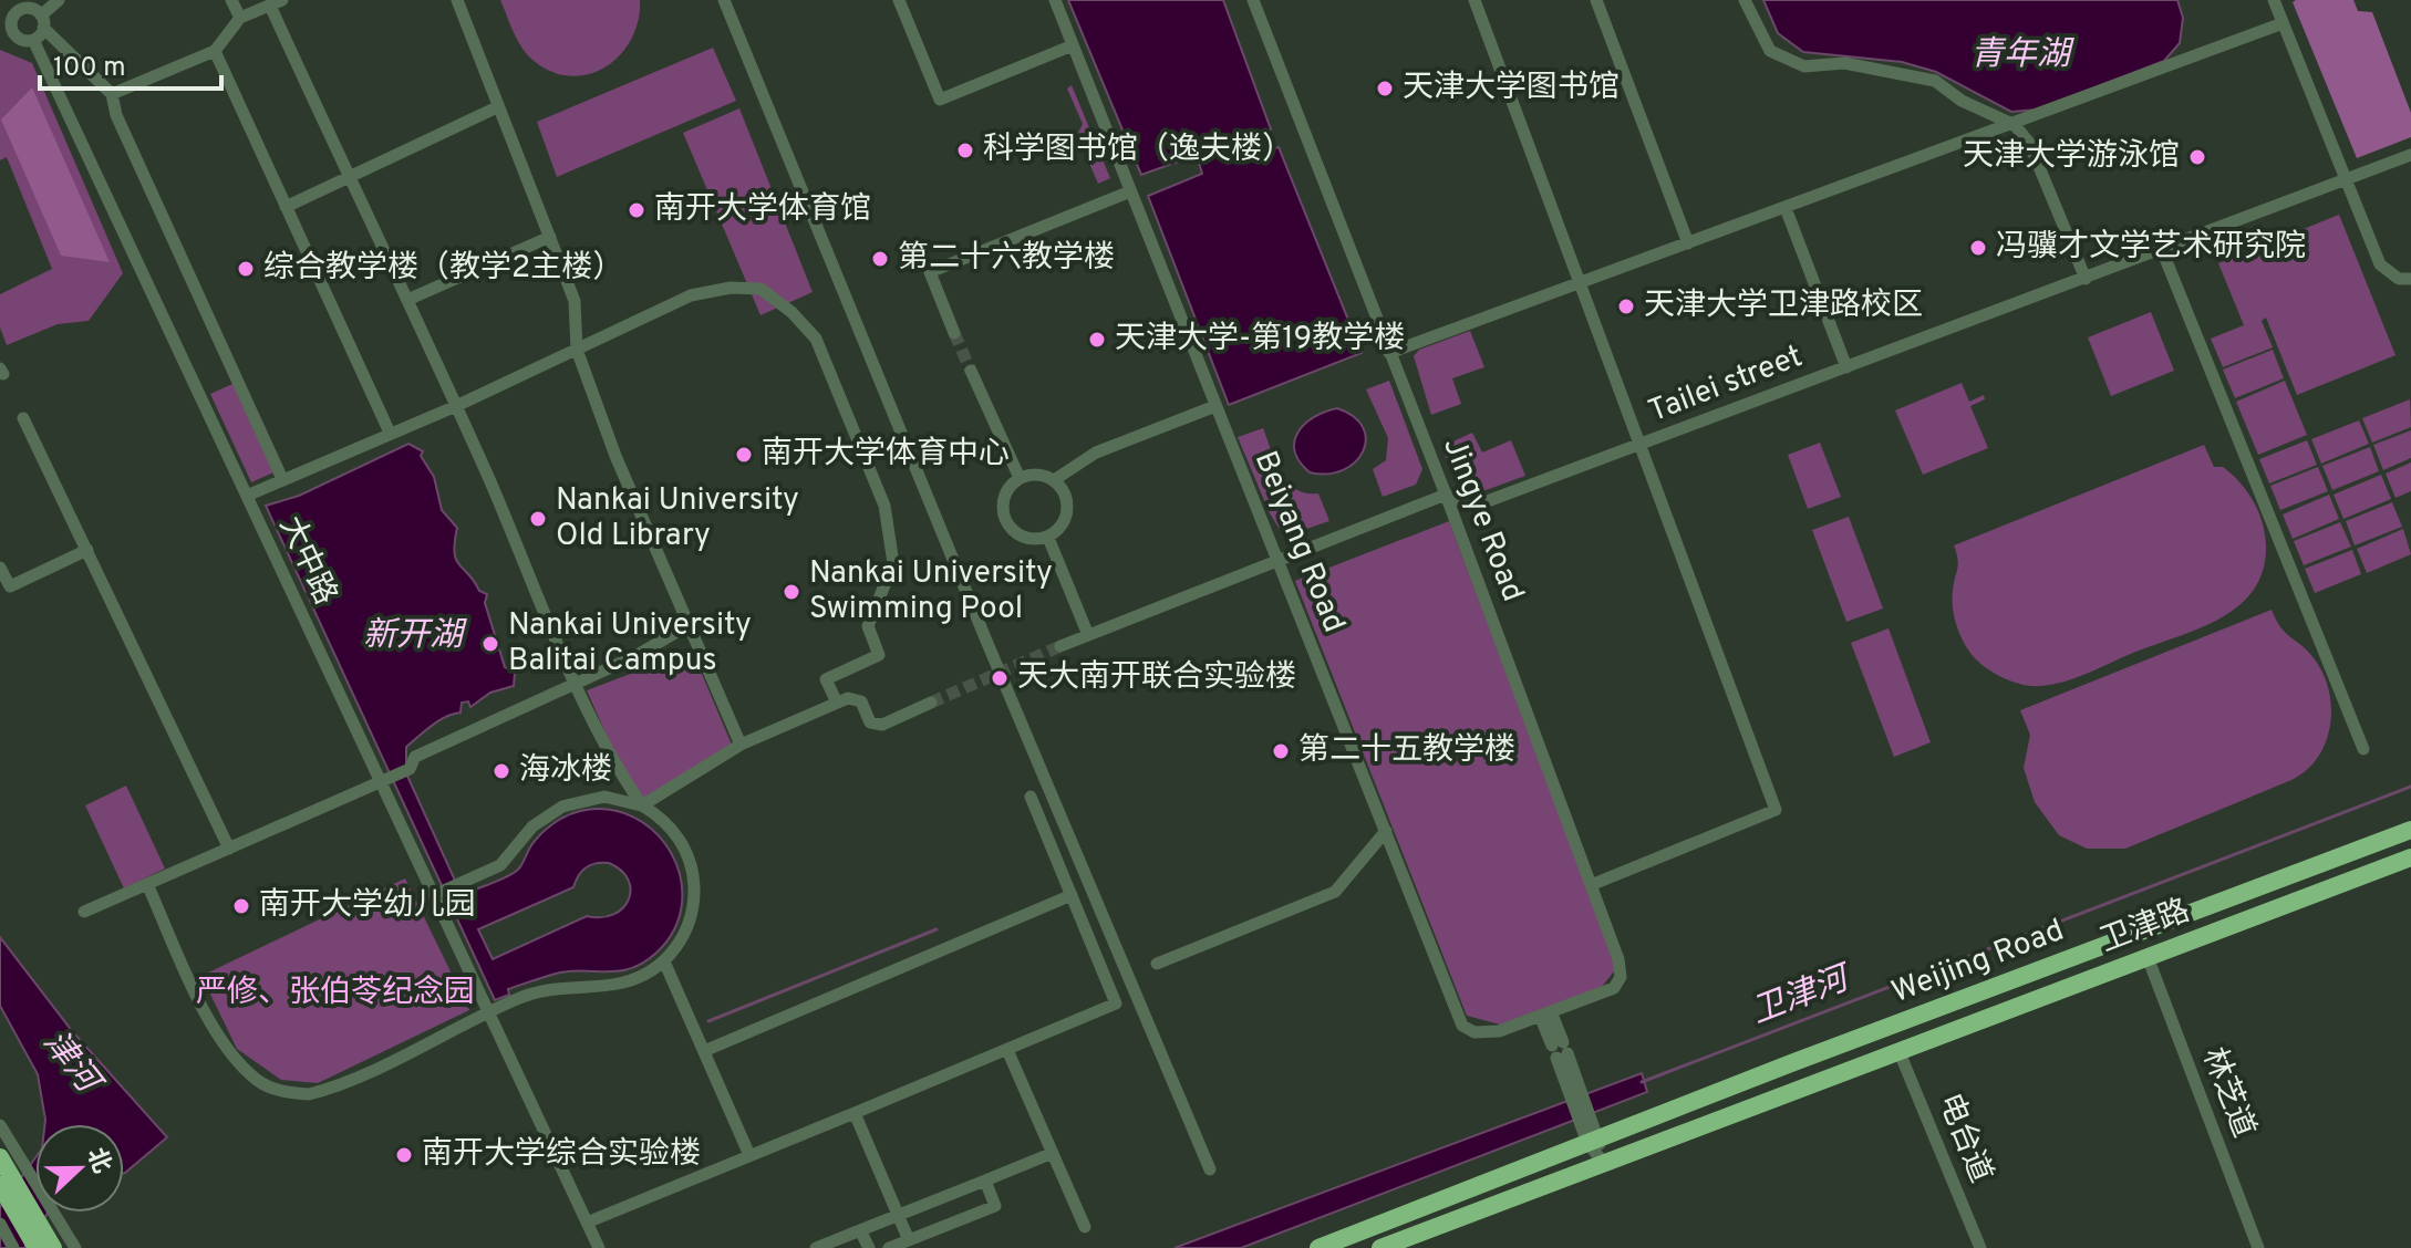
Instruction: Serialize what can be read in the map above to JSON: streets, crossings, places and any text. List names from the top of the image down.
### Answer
{
  "streets": {
    "highway": ["卫津路", "Weijing Road"],
    "street": [
      "Tailei street",
      "Jingye Road",
      "Beiyang Road",
      "大中路",
      "林芝道",
      "电台道"
    ]
  },
  "crossings": [
    ["Tailei street", "Jingye Road"],
    ["Tailei street", "Beiyang Road"],
    ["Jingye Road", "Beiyang Road"],
    ["卫津路", "林芝道"],
    ["卫津路", "电台道"]
  ],
  "water": [
    "青年湖",
    "新开湖",
    "卫津河",
    "津河"
  ],
  "parks": ["严修、张伯苓纪念园"],
  "places": [
    "天津大学图书馆",
    "科学图书馆（逸夫楼）",
    "天津大学游泳馆",
    "南开大学体育馆",
    "冯骥才文学艺术研究院",
    "第二十六教学楼",
    "综合教学楼（教学2主楼）",
    "天津大学卫津路校区",
    "天津大学-第19教学楼",
    "南开大学体育中心",
    "Nankai University Old Library",
    "Nankai University Swimming Pool",
    "Nankai University Balitai Campus",
    "天大南开联合实验楼",
    "第二十五教学楼",
    "海冰楼",
    "南开大学幼儿园",
    "南开大学综合实验楼"
  ],
  "scale_bar": "100 m",
  "north": "right"
}
